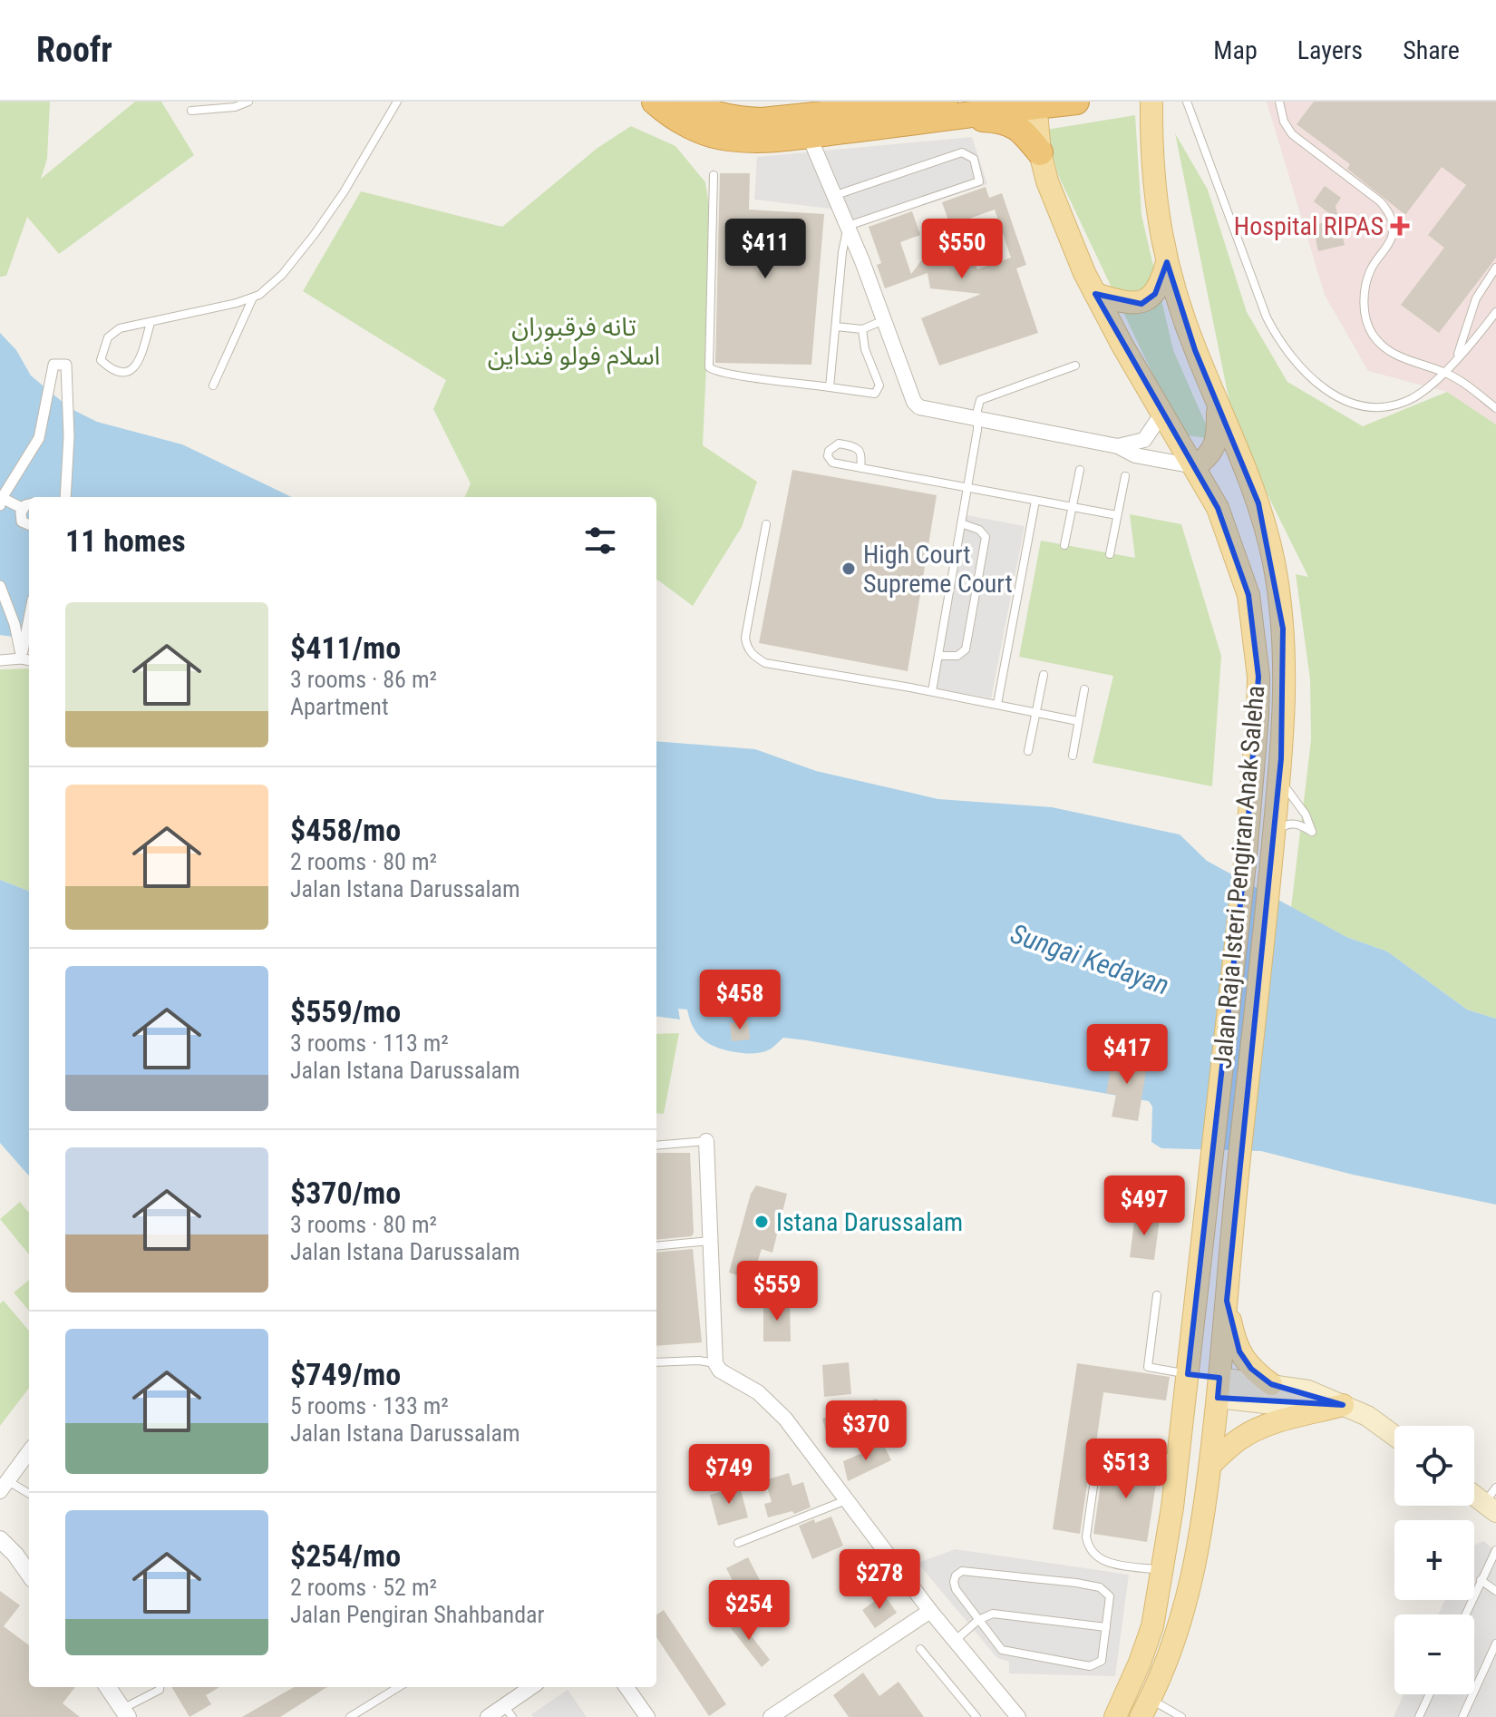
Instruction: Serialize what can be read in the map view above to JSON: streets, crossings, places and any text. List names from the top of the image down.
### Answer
{
  "streets": {
    "main road": ["Jalan Raja Isteri Pengiran Anak Saleha"]
  },
  "water": ["Sungai Kedayan"],
  "parks": ["تانه فرقبوران اسلام فولو فنداين"],
  "places": {
    "health": ["Hospital RIPAS"],
    "other": ["High Court Supreme Court", "Istana Darussalam"]
  },
  "page": {
    "header": "Roofr",
    "nav": ["Map", "Layers", "Share"],
    "price": [
      "$411",
      "$550",
      "$458",
      "$417",
      "$497",
      "$559",
      "$370",
      "$513",
      "$749",
      "$278",
      "$254"
    ],
    "heading": "11 homes",
    "list": [
      {
        "name": "$411/mo",
        "note": "3 rooms · 86 m² · Apartment"
      },
      {
        "name": "$458/mo",
        "note": "2 rooms · 80 m² · Jalan Istana Darussalam"
      },
      {
        "name": "$559/mo",
        "note": "3 rooms · 113 m² · Jalan Istana Darussalam"
      },
      {
        "name": "$370/mo",
        "note": "3 rooms · 80 m² · Jalan Istana Darussalam"
      },
      {
        "name": "$749/mo",
        "note": "5 rooms · 133 m² · Jalan Istana Darussalam"
      },
      {
        "name": "$254/mo",
        "note": "2 rooms · 52 m² · Jalan Pengiran Shahbandar"
      }
    ],
    "map_buttons": ["+", "−"]
  }
}
